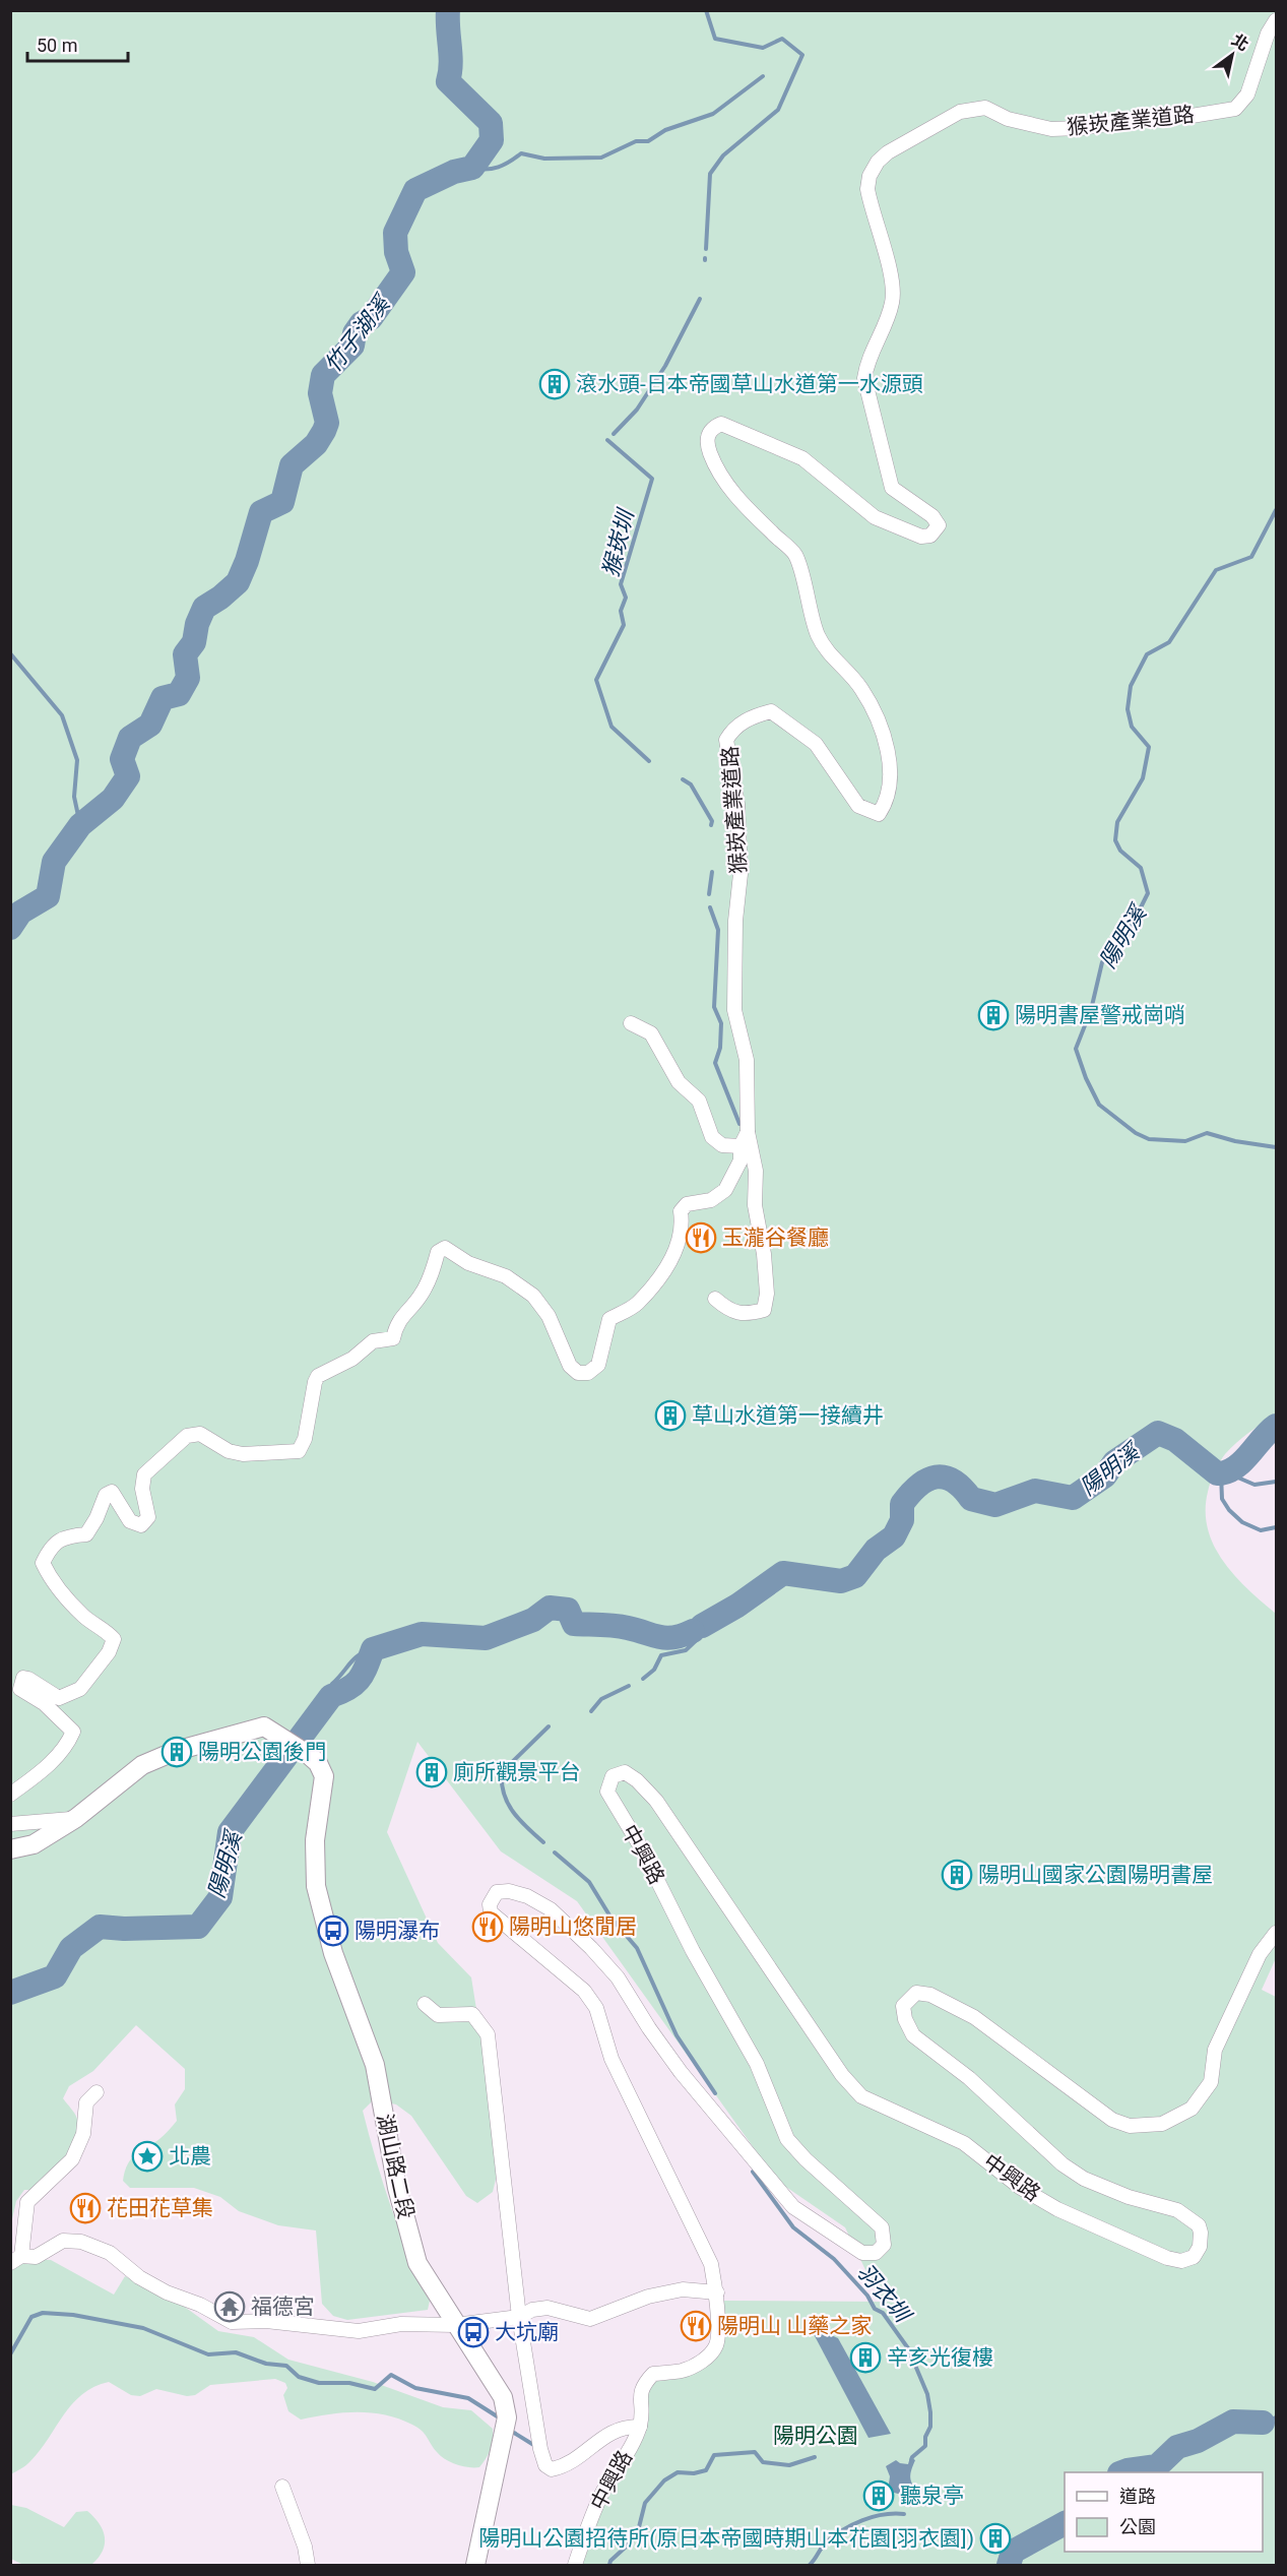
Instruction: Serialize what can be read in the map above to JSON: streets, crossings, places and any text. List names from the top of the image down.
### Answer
{
  "streets": {
    "street": ["猴崁產業道路", "中興路", "湖山路二段"]
  },
  "water": [
    "竹子湖溪",
    "猴崁圳",
    "陽明溪",
    "羽衣圳"
  ],
  "parks": ["陽明公園"],
  "places": {
    "building": [
      "滾水頭-日本帝國草山水道第一水源頭",
      "陽明書屋警戒崗哨",
      "草山水道第一接續井",
      "陽明公園後門",
      "廁所觀景平台",
      "陽明山國家公園陽明書屋",
      "辛亥光復樓",
      "聽泉亭",
      "陽明山公園招待所(原日本帝國時期山本花園[羽衣園])"
    ],
    "restaurant": [
      "玉瀧谷餐廳",
      "陽明山悠閒居",
      "花田花草集",
      "陽明山 山藥之家"
    ],
    "bus stop": ["陽明瀑布", "大坑廟"],
    "place": ["北農"],
    "temple": ["福德宮"]
  },
  "legend": ["道路", "公園"],
  "scale_bar": "50 m",
  "north": "top right"
}
